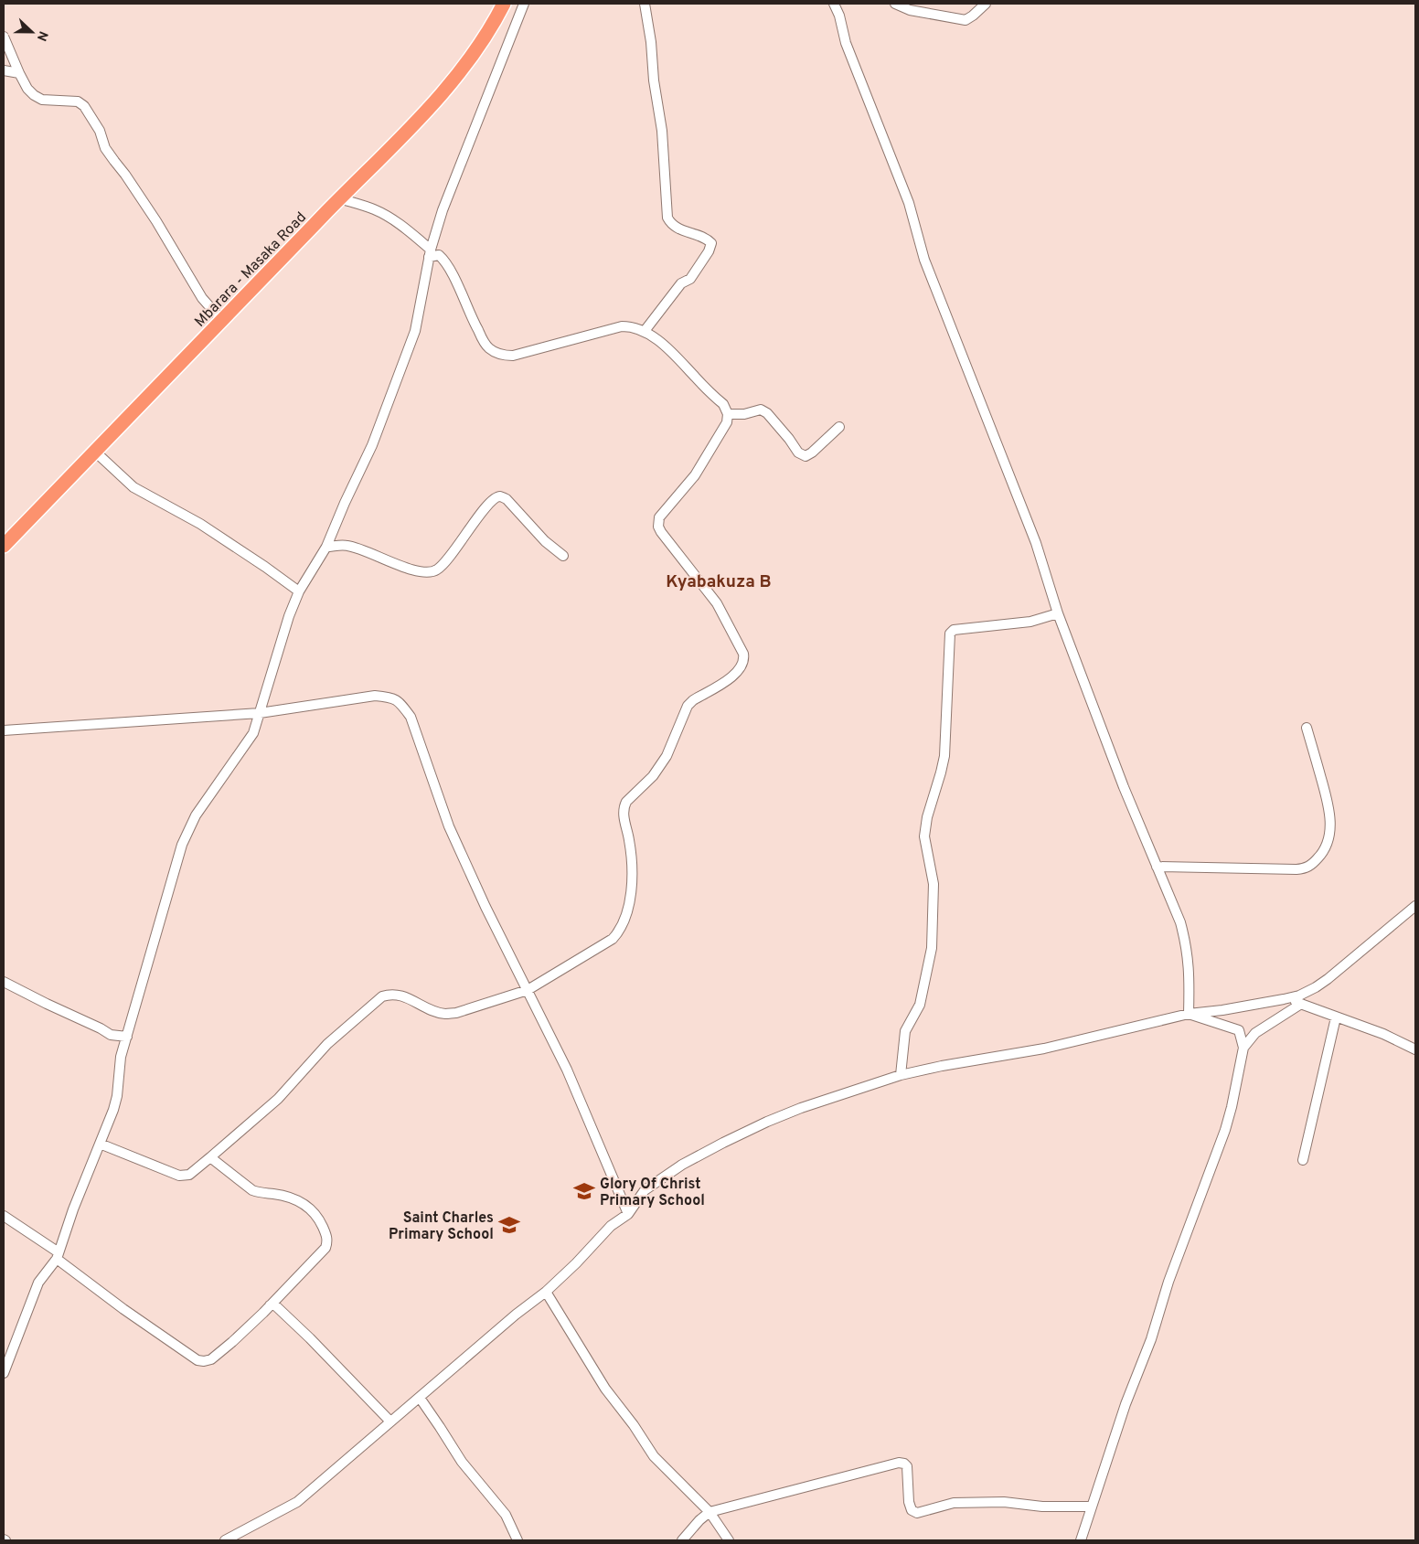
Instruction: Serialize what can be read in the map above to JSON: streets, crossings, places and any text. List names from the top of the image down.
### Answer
{
  "streets": {
    "highway": ["Mbarara - Masaka Road"]
  },
  "districts": ["Kyabakuza B"],
  "places": {
    "school or university": ["Glory Of Christ Primary School", "Saint Charles Primary School"]
  },
  "north": "right"
}
